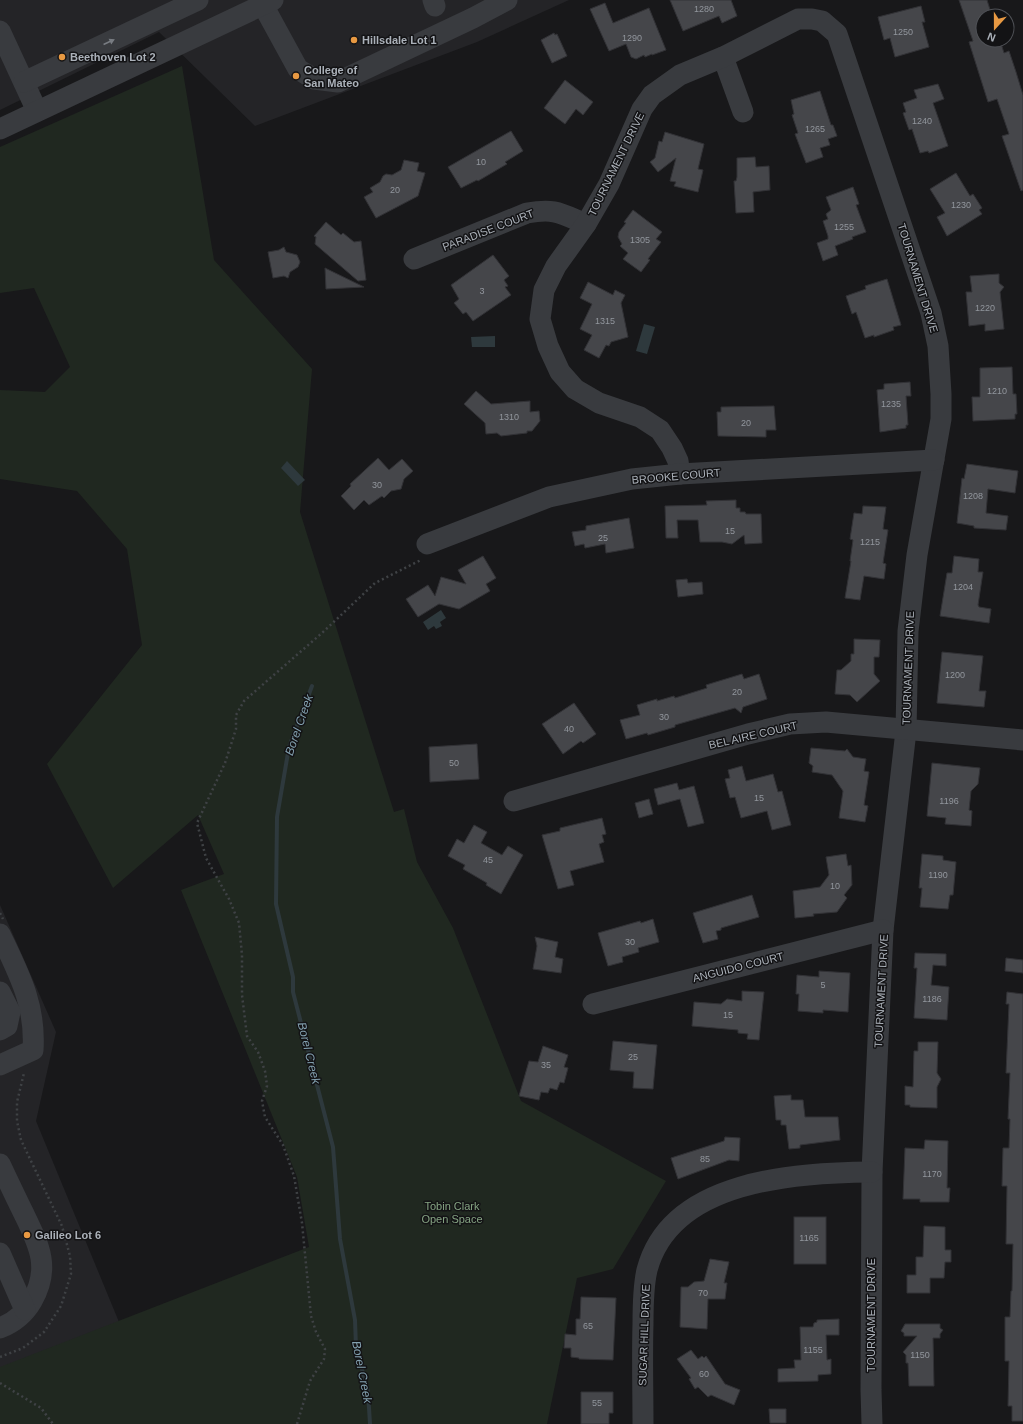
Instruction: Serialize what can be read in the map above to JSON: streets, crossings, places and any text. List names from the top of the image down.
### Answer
{
  "streets": {
    "street": [
      "TOURNAMENT DRIVE",
      "PARADISE COURT",
      "BROOKE COURT",
      "BEL AIRE COURT",
      "ANGUIDO COURT",
      "SUGAR HILL DRIVE"
    ]
  },
  "crossings": [
    ["TOURNAMENT DRIVE", "PARADISE COURT"],
    ["TOURNAMENT DRIVE", "BROOKE COURT"],
    ["TOURNAMENT DRIVE", "BEL AIRE COURT"],
    ["TOURNAMENT DRIVE", "ANGUIDO COURT"],
    ["TOURNAMENT DRIVE", "SUGAR HILL DRIVE"]
  ],
  "water": ["Borel Creek"],
  "parks": ["Tobin Clark Open Space"],
  "places": [
    "Hillsdale Lot 1",
    "Beethoven Lot 2",
    "College of San Mateo",
    "Galileo Lot 6"
  ],
  "house_numbers": [
    "1280",
    "1250",
    "1290",
    "1240",
    "1265",
    "10",
    "20",
    "1230",
    "1255",
    "1305",
    "3",
    "1220",
    "1315",
    "1210",
    "1235",
    "1310",
    "20",
    "30",
    "1208",
    "15",
    "25",
    "1215",
    "1204",
    "1200",
    "20",
    "30",
    "40",
    "50",
    "15",
    "1196",
    "45",
    "1190",
    "10",
    "30",
    "5",
    "1186",
    "15",
    "25",
    "35",
    "85",
    "1170",
    "1165",
    "70",
    "65",
    "1155",
    "1150",
    "60",
    "55"
  ],
  "north": "bottom"
}
